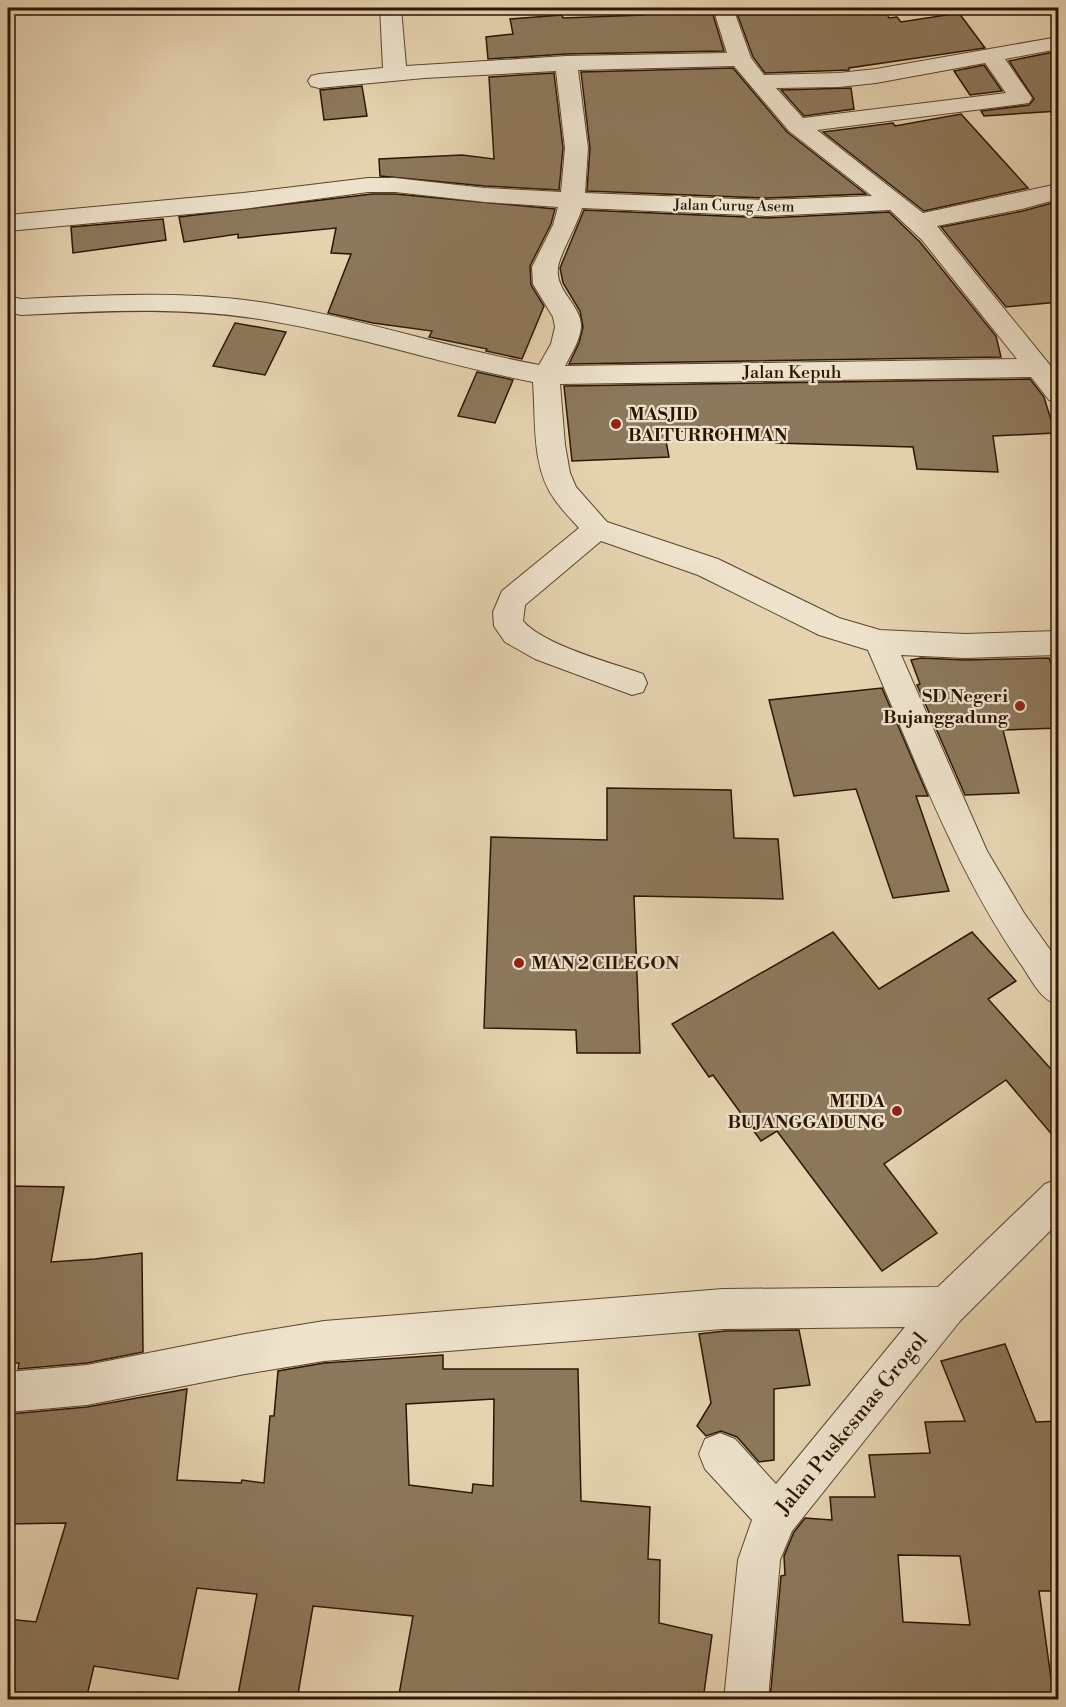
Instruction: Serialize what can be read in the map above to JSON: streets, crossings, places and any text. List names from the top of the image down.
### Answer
{
  "streets": {
    "street": ["Jalan Curug Asem", "Jalan Kepuh", "Jalan Puskesmas Grogol"]
  },
  "places": [
    "MASJID BAITURROHMAN",
    "SD Negeri Bujanggadung",
    "MAN 2 CILEGON",
    "MTDA BUJANGGADUNG"
  ]
}
